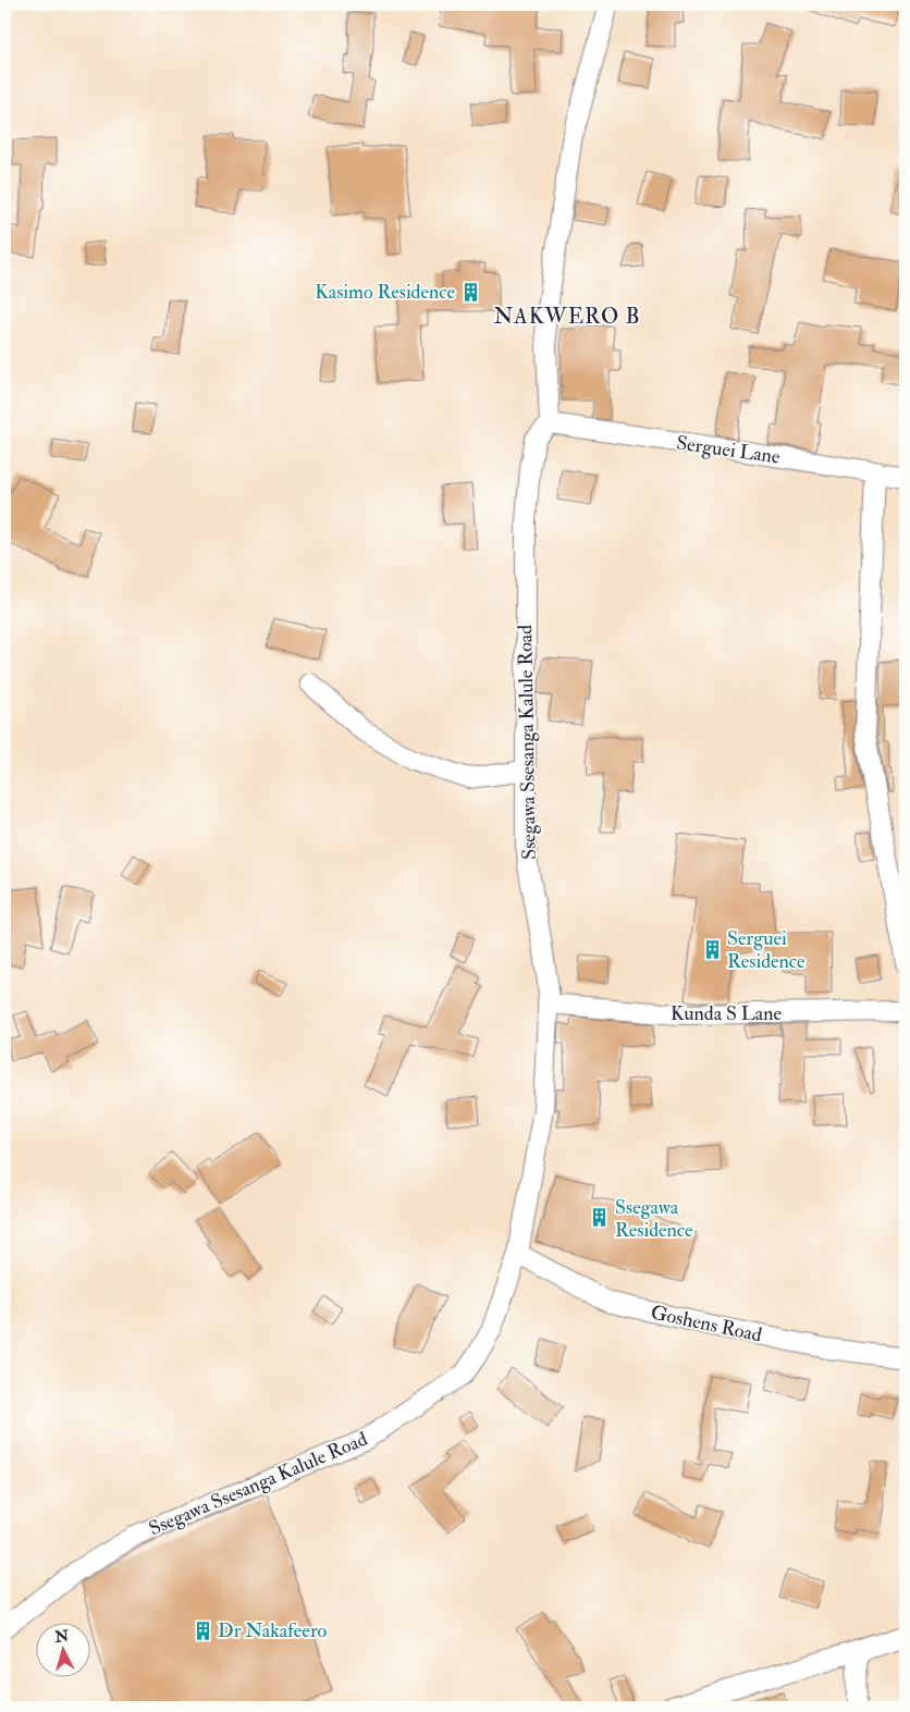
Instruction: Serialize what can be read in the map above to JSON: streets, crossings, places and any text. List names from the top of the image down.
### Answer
{
  "streets": {
    "street": [
      "Serguei Lane",
      "Ssegawa Ssesanga Kalule Road",
      "Kunda S Lane",
      "Goshens Road"
    ]
  },
  "crossings": [
    ["Serguei Lane", "Ssegawa Ssesanga Kalule Road"],
    ["Ssegawa Ssesanga Kalule Road", "Kunda S Lane"],
    ["Ssegawa Ssesanga Kalule Road", "Goshens Road"]
  ],
  "districts": ["NAKWERO B"],
  "places": {
    "building": [
      "Kasimo Residence",
      "Serguei Residence",
      "Ssegawa Residence",
      "Dr Nakafeero"
    ]
  },
  "north": "top"
}
